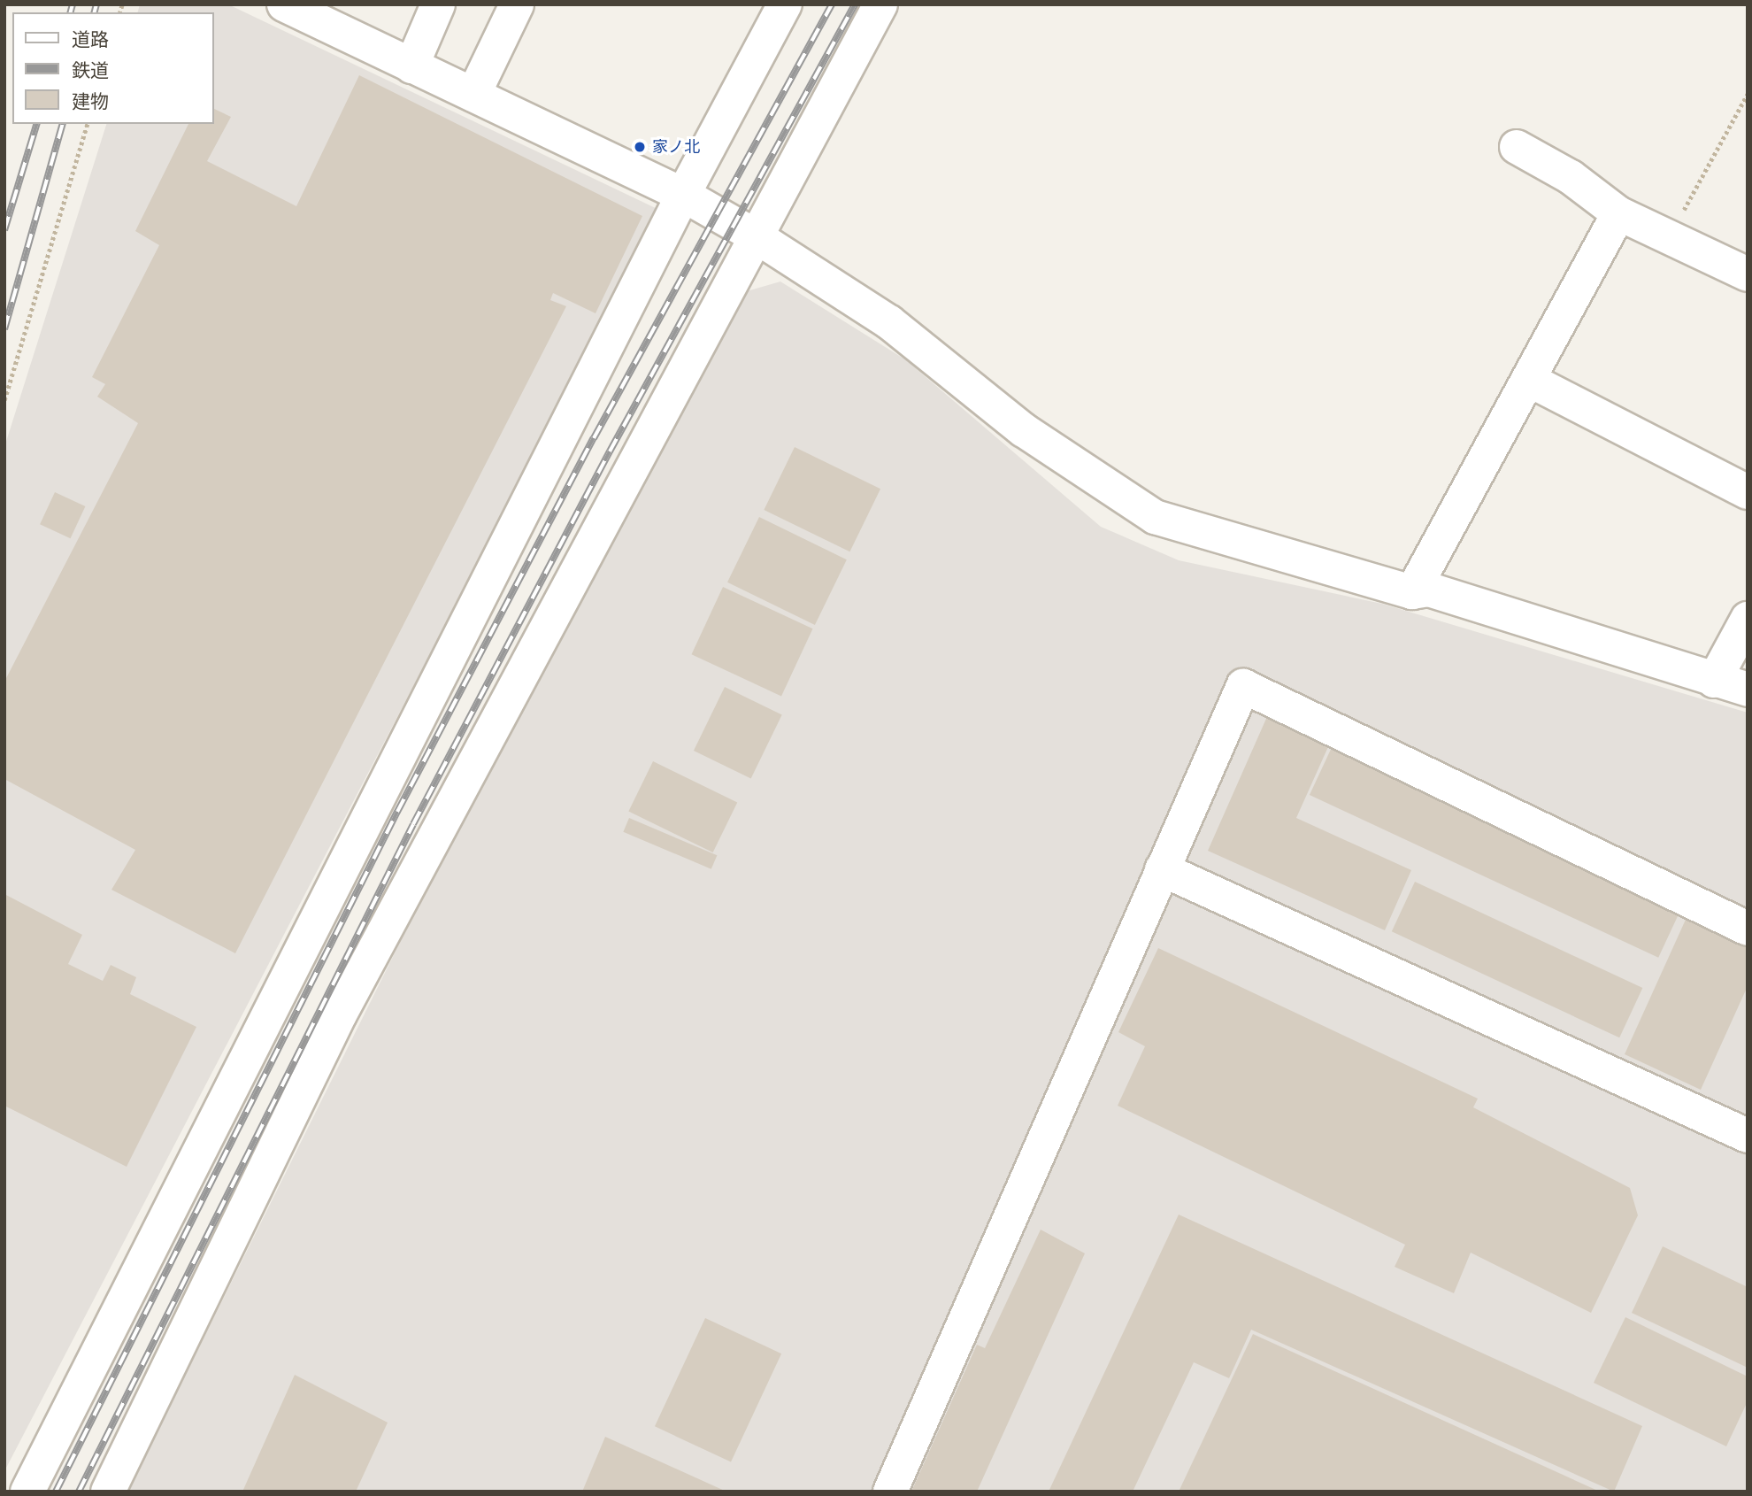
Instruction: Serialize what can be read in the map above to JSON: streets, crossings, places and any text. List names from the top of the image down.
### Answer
{
  "places": ["家ノ北"],
  "legend": ["道路", "鉄道", "建物"]
}
